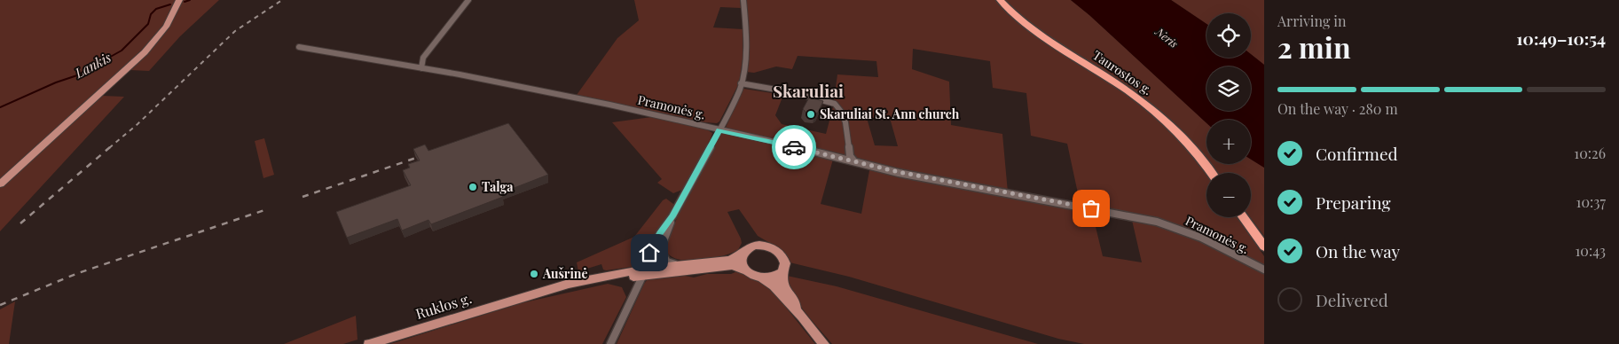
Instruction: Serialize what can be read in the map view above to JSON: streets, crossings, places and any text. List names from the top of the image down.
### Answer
{
  "streets": {
    "highway": ["Taurostos g."],
    "main road": ["Ruklos g."],
    "street": ["Pramonės g."]
  },
  "districts": ["Skaruliai"],
  "water": ["Neris", "Lankis"],
  "places": ["Skaruliai St. Ann church", "Talga", "Aušrinė"],
  "page": {
    "heading": ["2 min", "Arriving in", "10:49–10:54"],
    "map_buttons": ["+", "−"],
    "bar": "On the way · 280 m",
    "list": [
      ["Confirmed", "10:26"],
      ["Preparing", "10:37"],
      ["On the way", "10:43"],
      "Delivered"
    ]
  }
}
